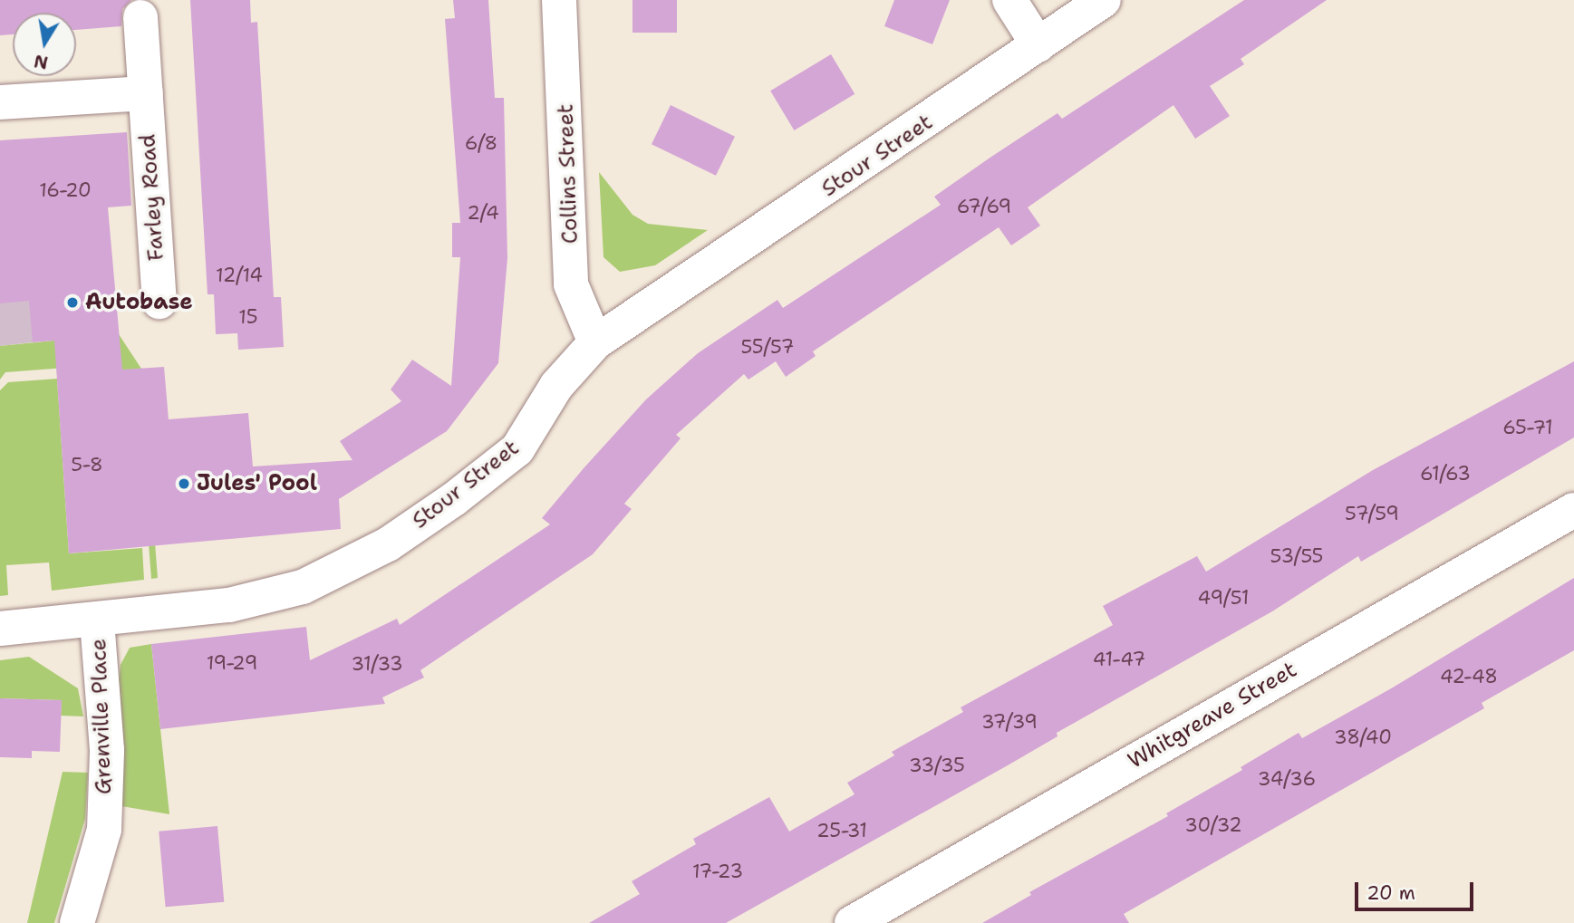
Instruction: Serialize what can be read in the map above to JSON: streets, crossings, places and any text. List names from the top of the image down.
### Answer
{
  "streets": {
    "street": [
      "Stour Street",
      "Collins Street",
      "Farley Road",
      "Whitgreave Street",
      "Grenville Place"
    ]
  },
  "crossings": [
    ["Stour Street", "Collins Street"],
    ["Stour Street", "Grenville Place"]
  ],
  "places": ["Autobase", "Jules' Pool"],
  "house_numbers": [
    "6/8",
    "16-20",
    "67/69",
    "2/4",
    "12/14",
    "15",
    "55/57",
    "65-71",
    "5-8",
    "61/63",
    "57/59",
    "53/55",
    "49/51",
    "41-47",
    "19-29",
    "31/33",
    "42-48",
    "37/39",
    "38/40",
    "33/35",
    "34/36",
    "30/32",
    "25-31",
    "17-23"
  ],
  "scale_bar": "20 m",
  "north": "bottom"
}
